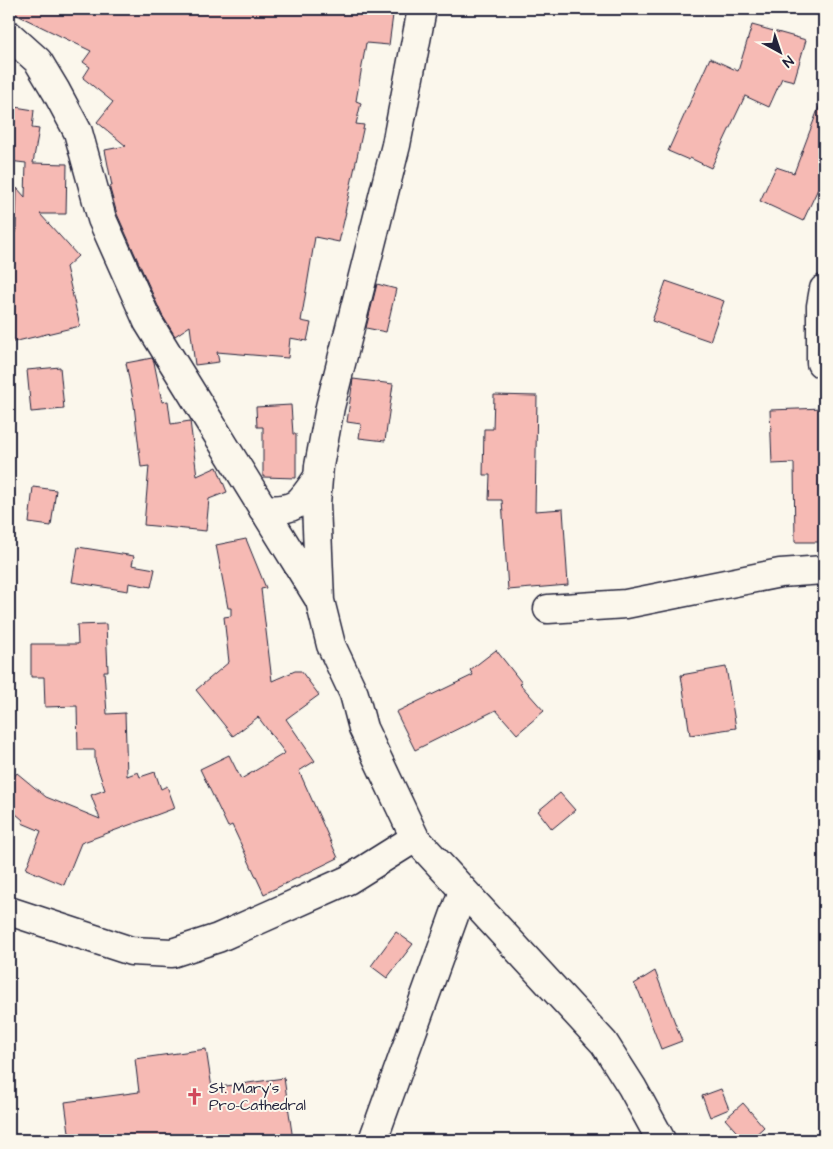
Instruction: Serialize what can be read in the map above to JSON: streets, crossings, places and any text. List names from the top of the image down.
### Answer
{
  "places": {
    "church": ["St. Mary's Pro-Cathedral"]
  },
  "north": "bottom right"
}
